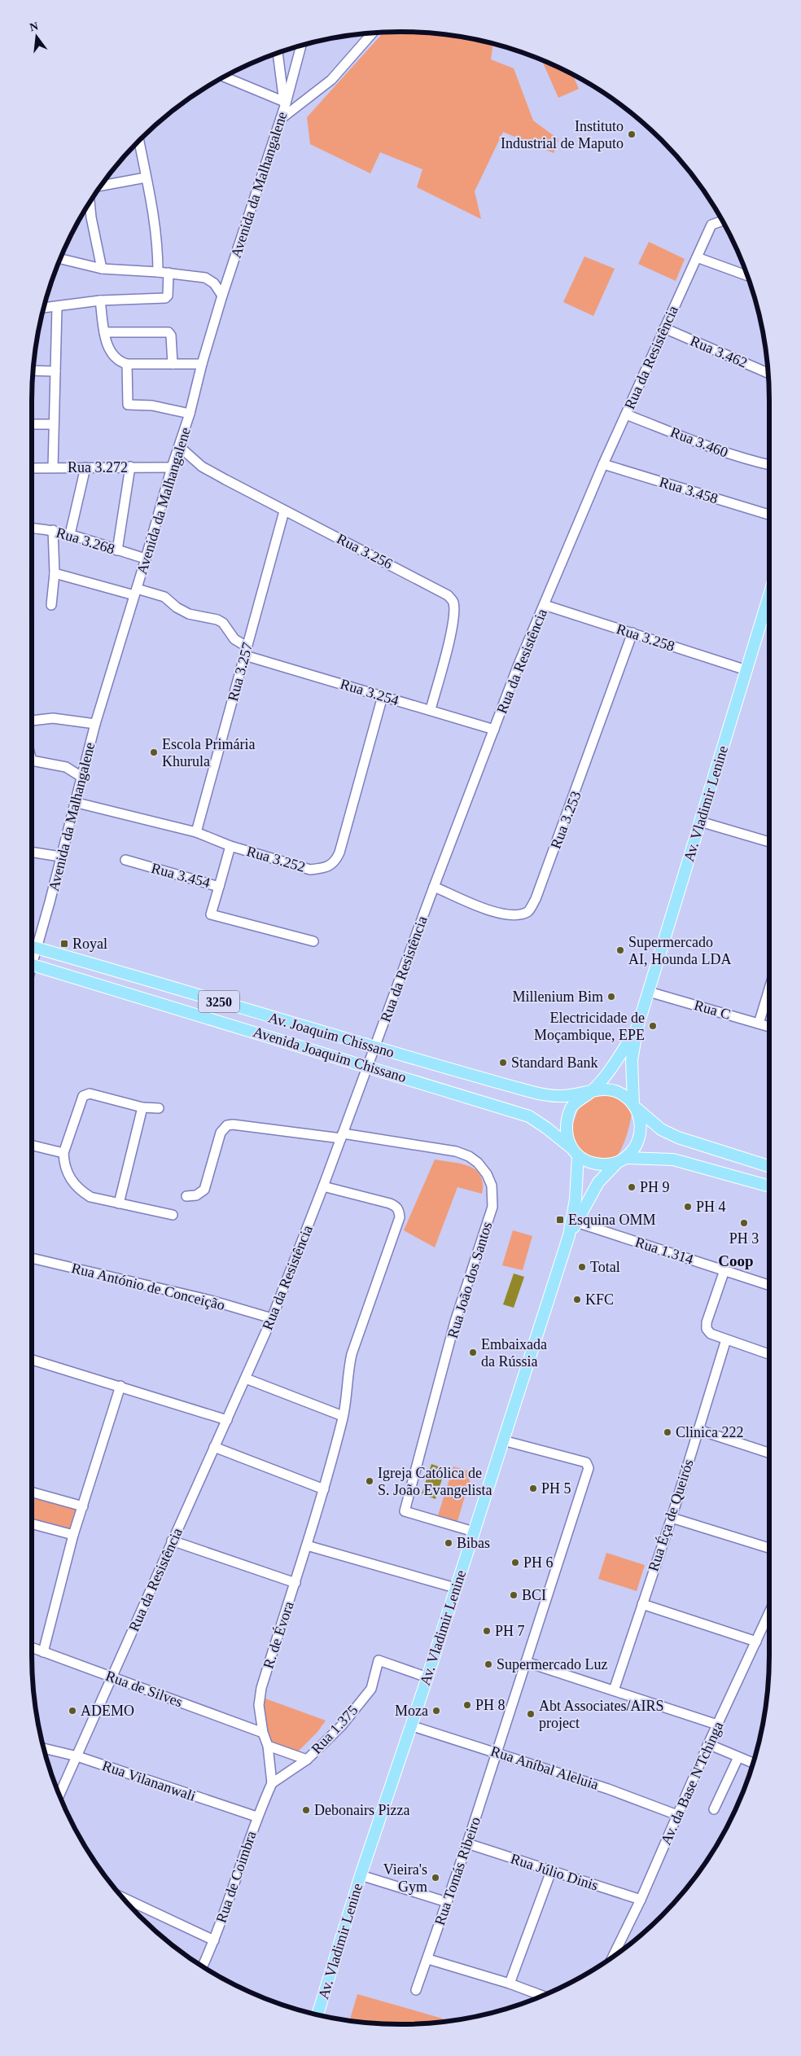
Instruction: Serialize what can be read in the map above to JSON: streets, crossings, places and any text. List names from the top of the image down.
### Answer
{
  "streets": {
    "main road": [
      "Av. Vladimir Lenine",
      "3250",
      "Av. Joaquim Chissano",
      "Avenida Joaquim Chissano"
    ],
    "street": [
      "Avenida da Malhangalene",
      "Rua 3.462",
      "Rua da Resistência",
      "Rua 3.460",
      "Rua 3.272",
      "Rua 3.458",
      "Rua 3.268",
      "Rua 3.256",
      "Rua 3.258",
      "Rua 3.257",
      "Rua 3.254",
      "Rua 3.253",
      "Rua 3.252",
      "Rua 3.454",
      "Rua C",
      "Rua 1.314",
      "Rua João dos Santos",
      "Rua António de Conceição",
      "Rua Éça de Queirós",
      "R. de Évora",
      "Rua de Silves",
      "Rua 1.375",
      "Rua Aníbal Aleluia",
      "Rua Vilananwali",
      "Av. da Base N'Tchinga",
      "Rua Tomás Ribeiro",
      "Rua Júlio Dinis",
      "Rua de Coimbra"
    ]
  },
  "crossings": [
    ["Avenida da Malhangalene", "Rua 3.272"],
    ["Avenida da Malhangalene", "Rua 3.268"],
    ["Avenida da Malhangalene", "Rua 3.256"],
    ["Avenida da Malhangalene", "Rua 3.252"],
    ["Avenida da Malhangalene", "Av. Joaquim Chissano"],
    ["Rua 3.462", "Rua da Resistência"],
    ["Rua da Resistência", "Rua 3.460"],
    ["Rua da Resistência", "Rua 3.458"],
    ["Rua da Resistência", "Rua 3.258"],
    ["Rua da Resistência", "Rua 3.254"],
    ["Rua da Resistência", "Rua 3.253"],
    ["Rua da Resistência", "Av. Joaquim Chissano"],
    ["Rua da Resistência", "Avenida Joaquim Chissano"],
    ["Rua da Resistência", "Rua João dos Santos"],
    ["Rua da Resistência", "Rua António de Conceição"],
    ["Rua da Resistência", "R. de Évora"],
    ["Rua da Resistência", "Rua de Silves"],
    ["Rua da Resistência", "Rua Vilananwali"],
    ["Rua 3.256", "Rua 3.257"],
    ["Rua 3.256", "Rua 3.254"],
    ["Rua 3.258", "Av. Vladimir Lenine"],
    ["Rua 3.258", "Rua 3.253"],
    ["Rua 3.257", "Rua 3.254"],
    ["Rua 3.257", "Rua 3.252"],
    ["Rua 3.254", "Rua 3.252"],
    ["Av. Vladimir Lenine", "Rua C"],
    ["Av. Vladimir Lenine", "Av. Joaquim Chissano"],
    ["Av. Vladimir Lenine", "Avenida Joaquim Chissano"],
    ["Av. Vladimir Lenine", "Rua 1.314"],
    ["Av. Vladimir Lenine", "Rua João dos Santos"],
    ["Av. Vladimir Lenine", "Rua 1.375"],
    ["Av. Vladimir Lenine", "Rua Aníbal Aleluia"],
    ["Av. Vladimir Lenine", "Rua Tomás Ribeiro"],
    ["Rua 3.252", "Rua 3.454"],
    ["Av. Joaquim Chissano", "Avenida Joaquim Chissano"],
    ["R. de Évora", "Rua de Silves"],
    ["R. de Évora", "Rua 1.375"],
    ["R. de Évora", "Rua de Coimbra"],
    ["Rua 1.375", "Rua de Coimbra"],
    ["Rua Aníbal Aleluia", "Av. da Base N'Tchinga"],
    ["Rua Aníbal Aleluia", "Rua Tomás Ribeiro"],
    ["Rua Vilananwali", "Rua de Coimbra"],
    ["Av. da Base N'Tchinga", "Rua Júlio Dinis"],
    ["Rua Tomás Ribeiro", "Rua Júlio Dinis"]
  ],
  "districts": ["Coop"],
  "places": {
    "other": [
      "Instituto Industrial de Maputo",
      "Escola Primária Khurula",
      "Supermercado AI, Hounda LDA",
      "Millenium Bim",
      "Electricidade de Moçambique, EPE",
      "Standard Bank",
      "PH 9",
      "PH 4",
      "PH 3",
      "Total",
      "KFC",
      "Embaixada da Rússia",
      "Clinica 222",
      "Igreja Católica de S. João Evangelista",
      "PH 5",
      "Bibas",
      "PH 6",
      "BCI",
      "PH 7",
      "Supermercado Luz",
      "PH 8",
      "ADEMO",
      "Moza",
      "Abt Associates/AIRS project",
      "Debonairs Pizza",
      "Vieira's Gym"
    ],
    "transit": ["Royal", "Esquina OMM"]
  },
  "north": "top"
}
